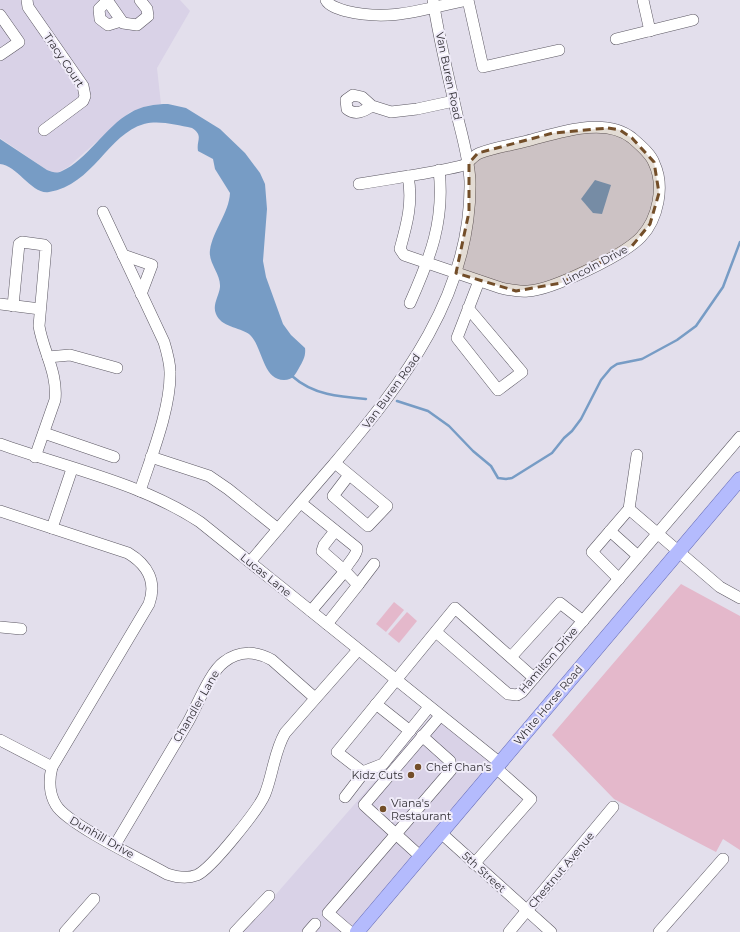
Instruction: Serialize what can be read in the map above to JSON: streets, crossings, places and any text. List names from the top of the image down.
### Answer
{
  "streets": {
    "main road": ["White Horse Road"],
    "street": [
      "Tracy Court",
      "Van Buren Road",
      "Lincoln Drive",
      "Lucas Lane",
      "Hamilton Drive",
      "Chandler Lane",
      "Dunhill Drive",
      "Chestnut Avenue",
      "5th Street"
    ]
  },
  "crossings": [
    ["Van Buren Road", "Lincoln Drive"],
    ["Van Buren Road", "Lucas Lane"],
    ["Lucas Lane", "White Horse Road"],
    ["Lucas Lane", "Dunhill Drive"],
    ["Lucas Lane", "5th Street"],
    ["White Horse Road", "5th Street"],
    ["Chandler Lane", "Dunhill Drive"],
    ["Chestnut Avenue", "5th Street"]
  ],
  "places": ["Chef Chan's", "Kidz Cuts", "Viana's Restaurant"]
}
